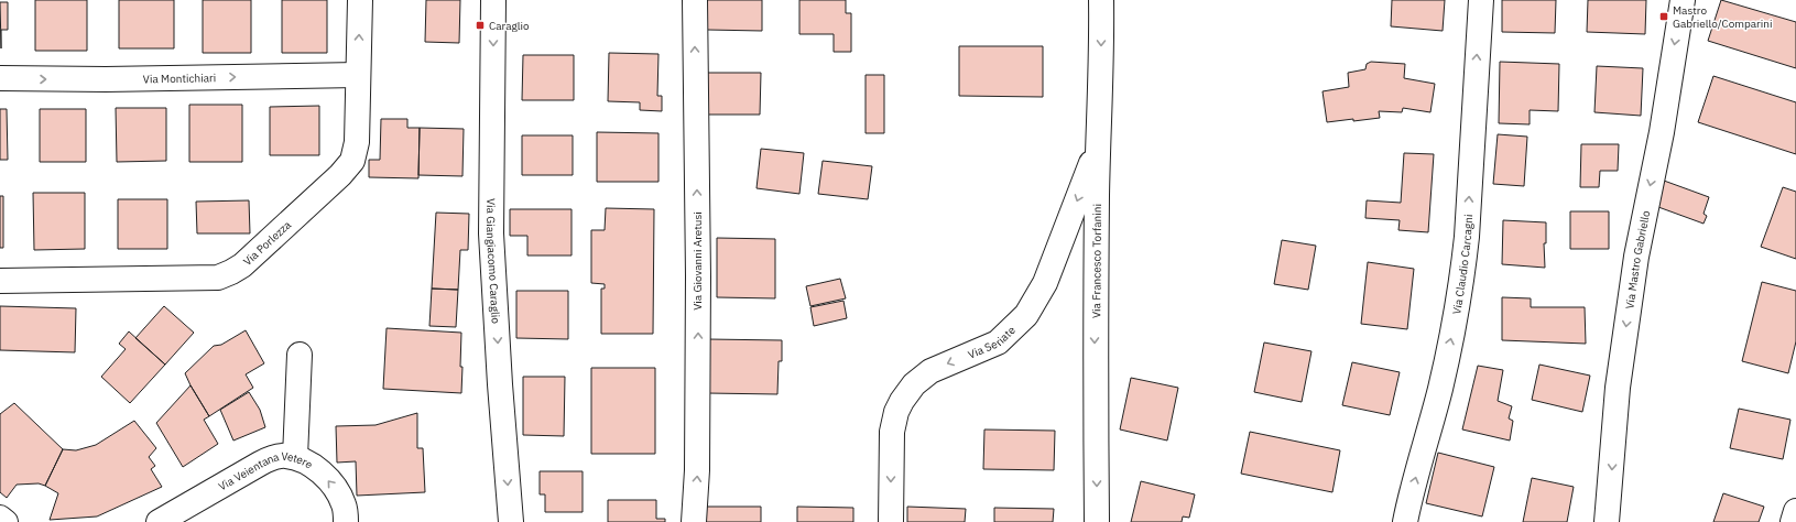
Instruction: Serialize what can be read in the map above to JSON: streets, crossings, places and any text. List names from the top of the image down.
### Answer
{
  "streets": {
    "street": [
      "Via Montichiari",
      "Via Porlezza",
      "Via Mastro Gabriello",
      "Via Giangiacomo Caraglio",
      "Via Giovanni Aretusi",
      "Via Francesco Torfanini",
      "Via Claudio Carcagni",
      "Via Seriate",
      "Via Veientana Vetere"
    ]
  },
  "crossings": [
    ["Via Montichiari", "Via Porlezza"],
    ["Via Francesco Torfanini", "Via Seriate"]
  ],
  "one_way": [
    "Via Montichiari",
    "Via Mastro Gabriello",
    "Via Giangiacomo Caraglio",
    "Via Giovanni Aretusi",
    "Via Francesco Torfanini",
    "Via Claudio Carcagni",
    "Via Seriate"
  ],
  "places": {
    "transit": ["Mastro Gabriello/Comparini", "Caraglio"]
  }
}
